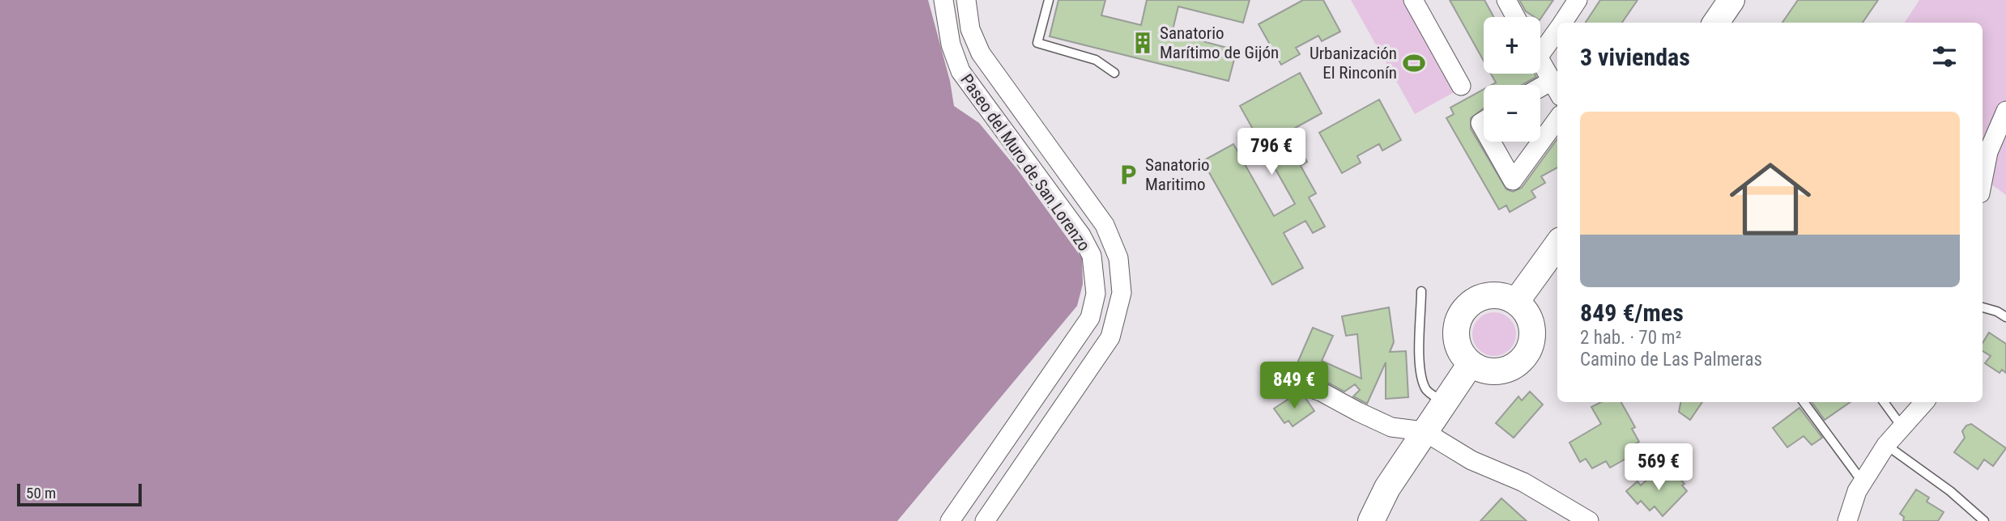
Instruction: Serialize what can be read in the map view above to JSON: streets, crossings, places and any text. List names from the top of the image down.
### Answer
{
  "streets": {
    "street": ["Paseo del Muro de San Lorenzo"]
  },
  "places": {
    "building": ["Sanatorio Marítimo de Gijón"],
    "sports": ["Urbanización El Rinconín"],
    "parking": ["Sanatorio Maritimo"]
  },
  "scale_bar": "50 m",
  "page": {
    "map_buttons": ["+", "−"],
    "heading": "3 viviendas",
    "list": [
      {
        "name": "849 €/mes",
        "note": "2 hab. · 70 m² · Camino de Las Palmeras"
      }
    ],
    "price": ["796 €", "849 €", "569 €"],
    "scale": "50 m"
  }
}
